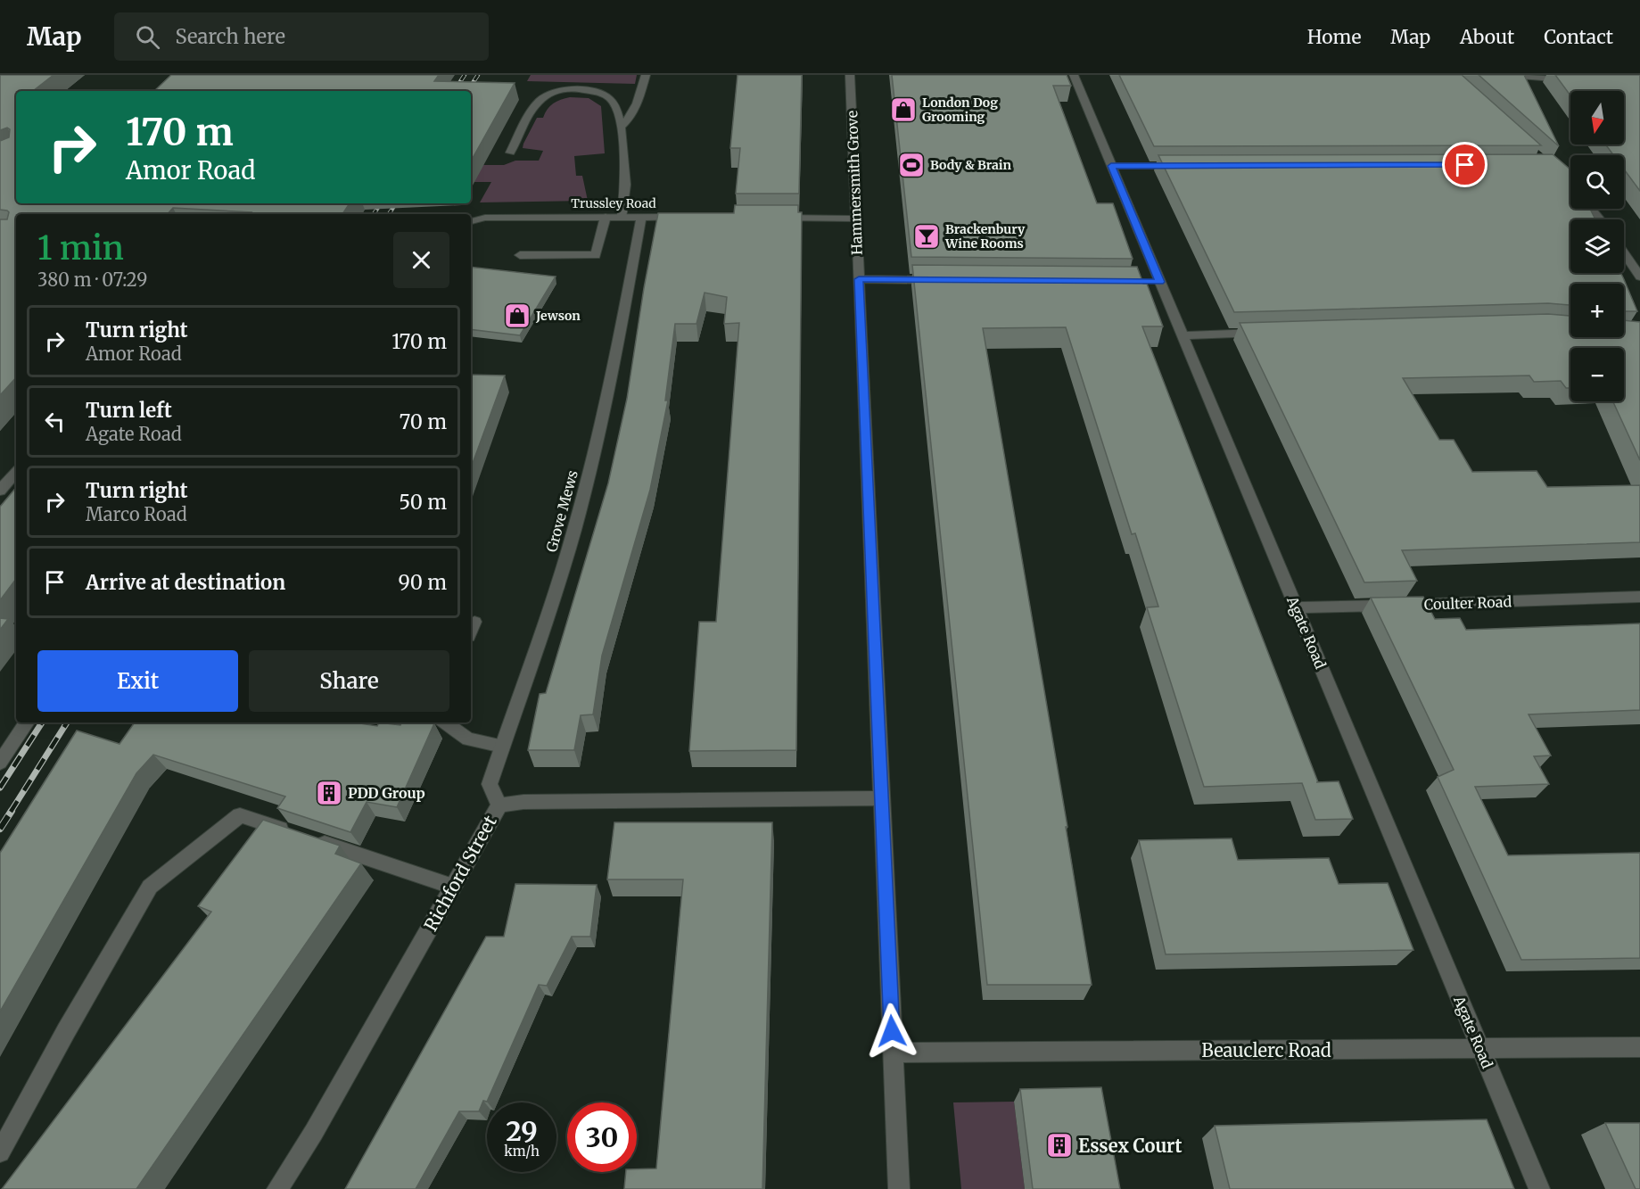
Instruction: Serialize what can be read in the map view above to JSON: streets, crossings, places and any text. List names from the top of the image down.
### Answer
{
  "streets": {
    "street": [
      "Hammersmith Grove",
      "Trussley Road",
      "Grove Mews",
      "Coulter Road",
      "Agate Road",
      "Richford Street",
      "Beauclerc Road"
    ]
  },
  "crossings": [
    ["Hammersmith Grove", "Richford Street"],
    ["Hammersmith Grove", "Beauclerc Road"],
    ["Trussley Road", "Grove Mews"],
    ["Grove Mews", "Richford Street"],
    ["Coulter Road", "Agate Road"],
    ["Agate Road", "Beauclerc Road"]
  ],
  "places": {
    "shop": ["London Dog Grooming", "Jewson"],
    "sports": ["Body & Brain"],
    "bar": ["Brackenbury Wine Rooms"],
    "building": ["PDD Group", "Essex Court"]
  },
  "north": "bottom",
  "page": {
    "header": "Map",
    "search": "Search here",
    "nav": [
      "Home",
      "Map",
      "About",
      "Contact"
    ],
    "map_buttons": ["+", "−"],
    "turn": ["170 m", "Amor Road"],
    "heading": ["1 min", "380 m · 07:29"],
    "list": [
      {
        "name": "Turn right",
        "note": "Amor Road",
        "value": "170 m"
      },
      {
        "name": "Turn left",
        "note": "Agate Road",
        "value": "70 m"
      },
      {
        "name": "Turn right",
        "note": "Marco Road",
        "value": "50 m"
      },
      {
        "name": "Arrive at destination",
        "value": "90 m"
      }
    ],
    "buttons": ["Exit", "Share"],
    "speed": "29 km/h",
    "limit": "30"
  }
}
